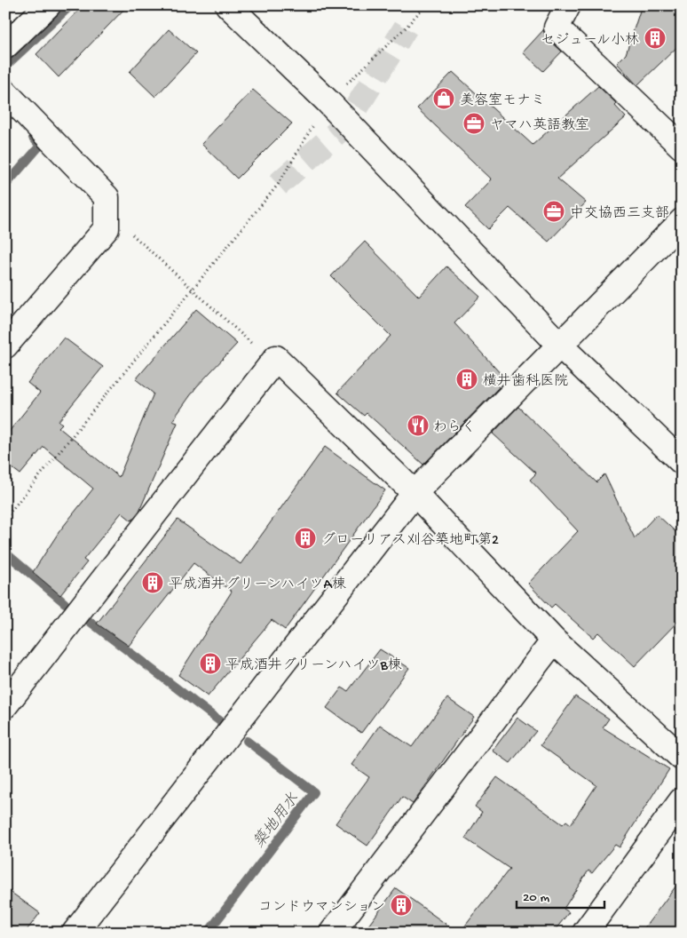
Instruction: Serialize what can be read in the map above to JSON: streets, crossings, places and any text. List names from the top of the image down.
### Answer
{
  "water": ["築地用水"],
  "places": {
    "building": [
      "セジュール小林",
      "横井歯科医院",
      "グローリアス刈谷築地町第2",
      "平成酒井グリーンハイツA棟",
      "平成酒井グリーンハイツB棟",
      "コンドウマンション"
    ],
    "shop": ["美容室モナミ"],
    "office": ["ヤマハ英語教室", "中交協西三支部"],
    "restaurant": ["わらく"]
  },
  "scale_bar": "20 m"
}
